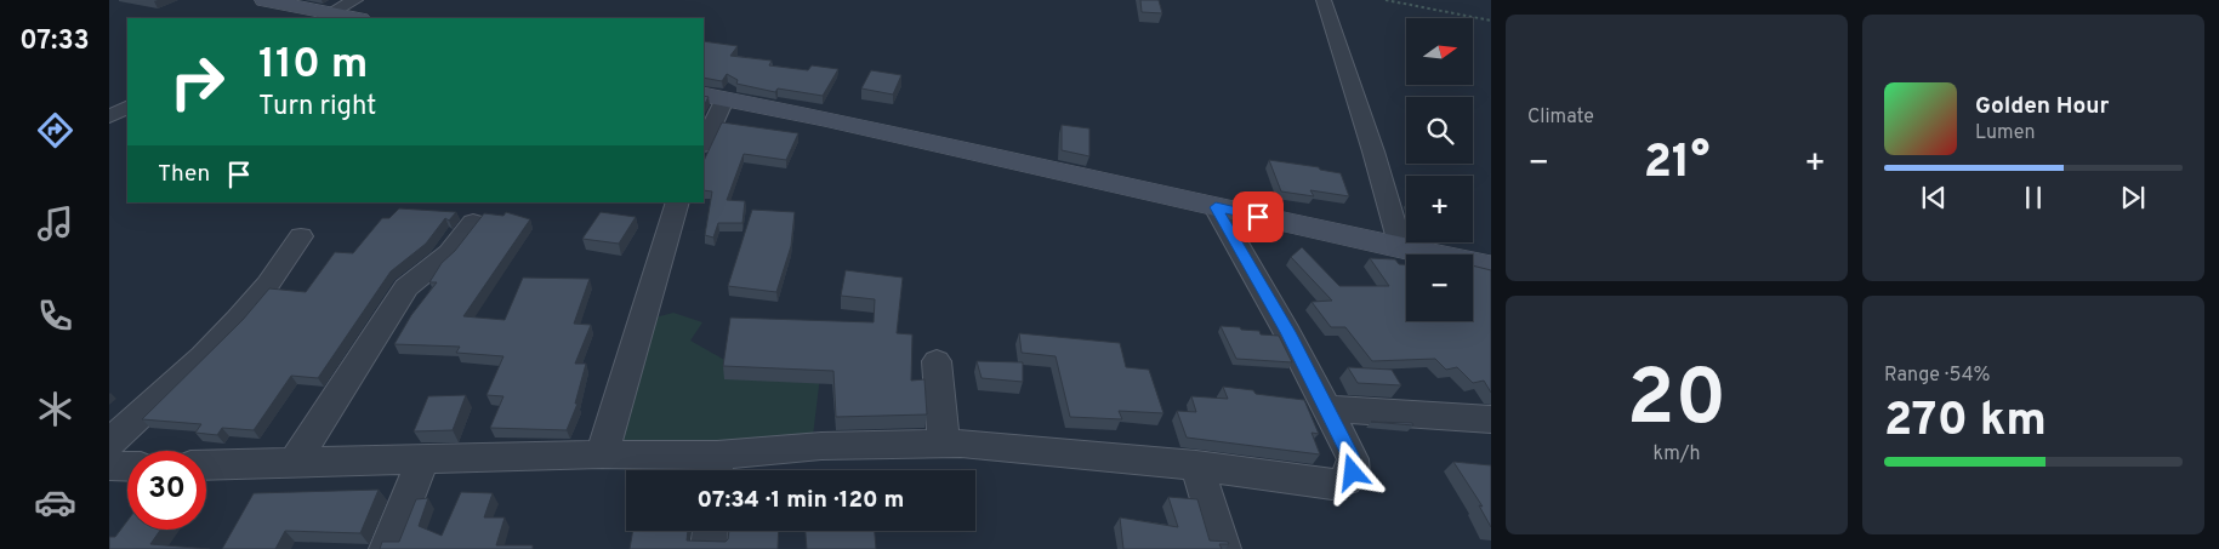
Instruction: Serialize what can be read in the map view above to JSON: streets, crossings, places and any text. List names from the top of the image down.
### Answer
{
  "north": "right",
  "page": {
    "tabs": "07:33",
    "tile": [
      "Climate",
      ["20", "km/h"],
      ["Range · 54%", "270 km"]
    ],
    "map_buttons": ["+", "−"],
    "turn": ["110 m", "Turn right"],
    "song": ["Golden Hour", "Lumen"],
    "heat": ["−", "21°", "+"],
    "then": "Then",
    "limit": "30",
    "trip": "07:34 · 1 min · 120 m"
  }
}
